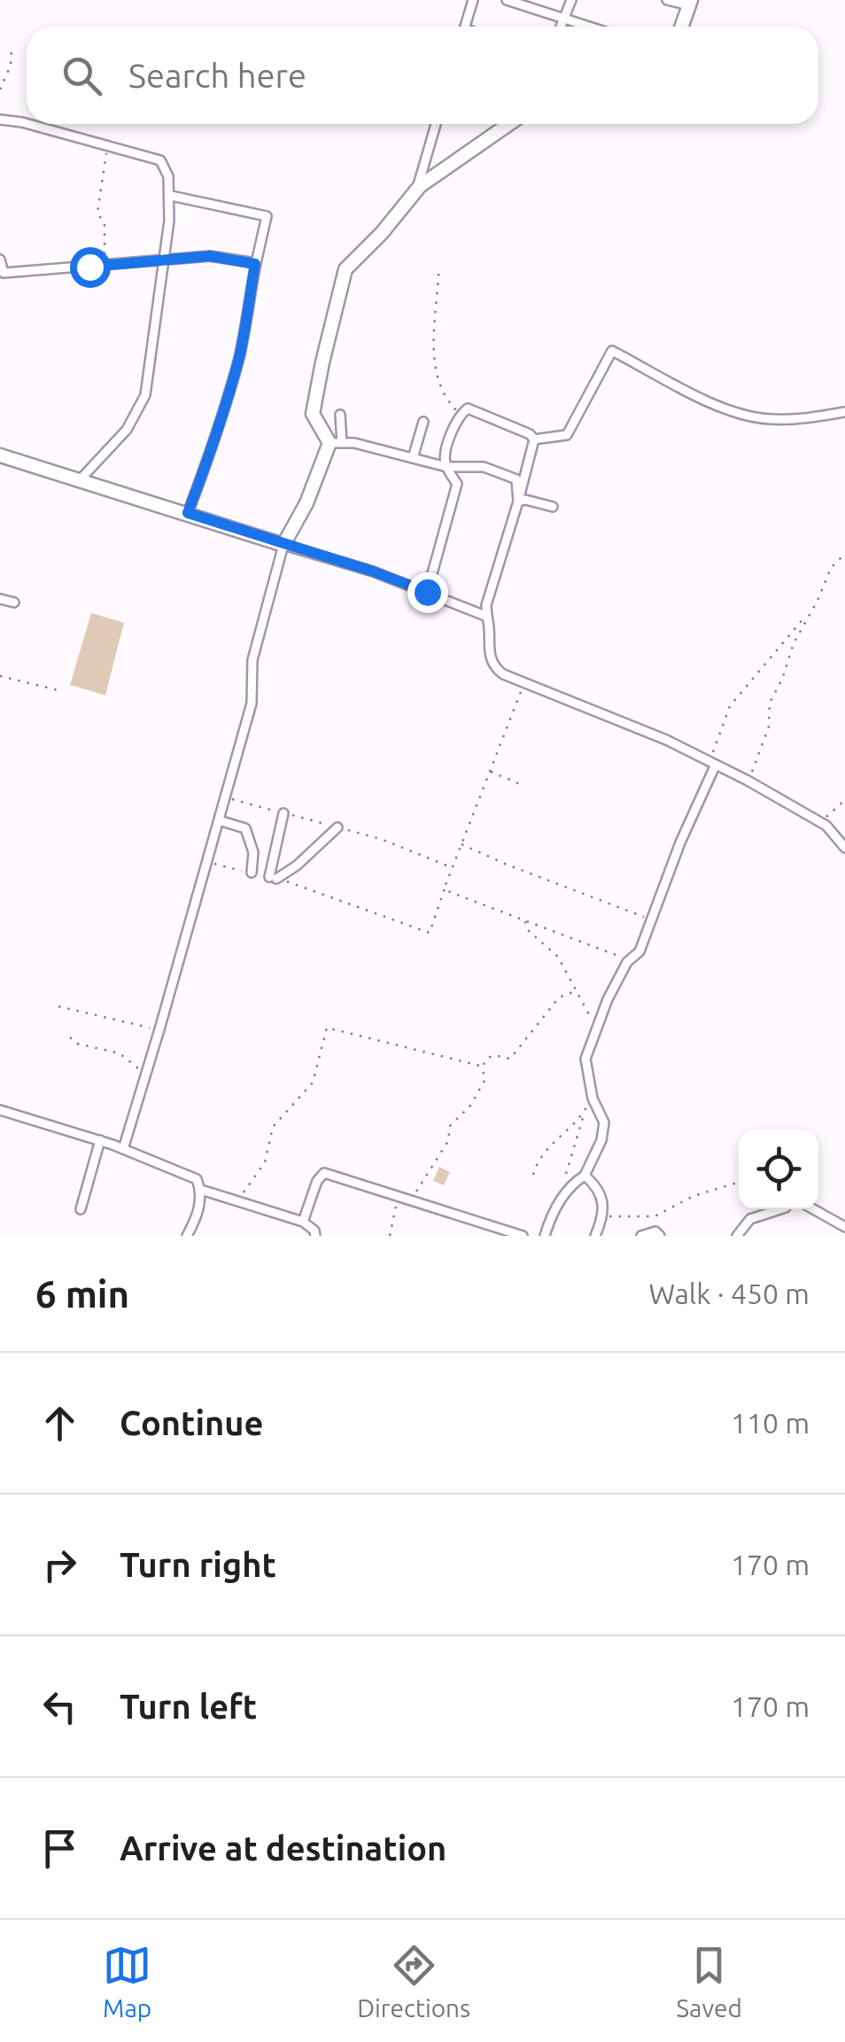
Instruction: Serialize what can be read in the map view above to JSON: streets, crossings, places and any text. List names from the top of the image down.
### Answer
{
  "page": {
    "search": "Search here",
    "heading": ["6 min", "Walk · 450 m"],
    "list": [
      ["Continue", "110 m"],
      ["Turn right", "170 m"],
      ["Turn left", "170 m"],
      "Arrive at destination"
    ],
    "nav": ["Map", "Directions", "Saved"]
  }
}
